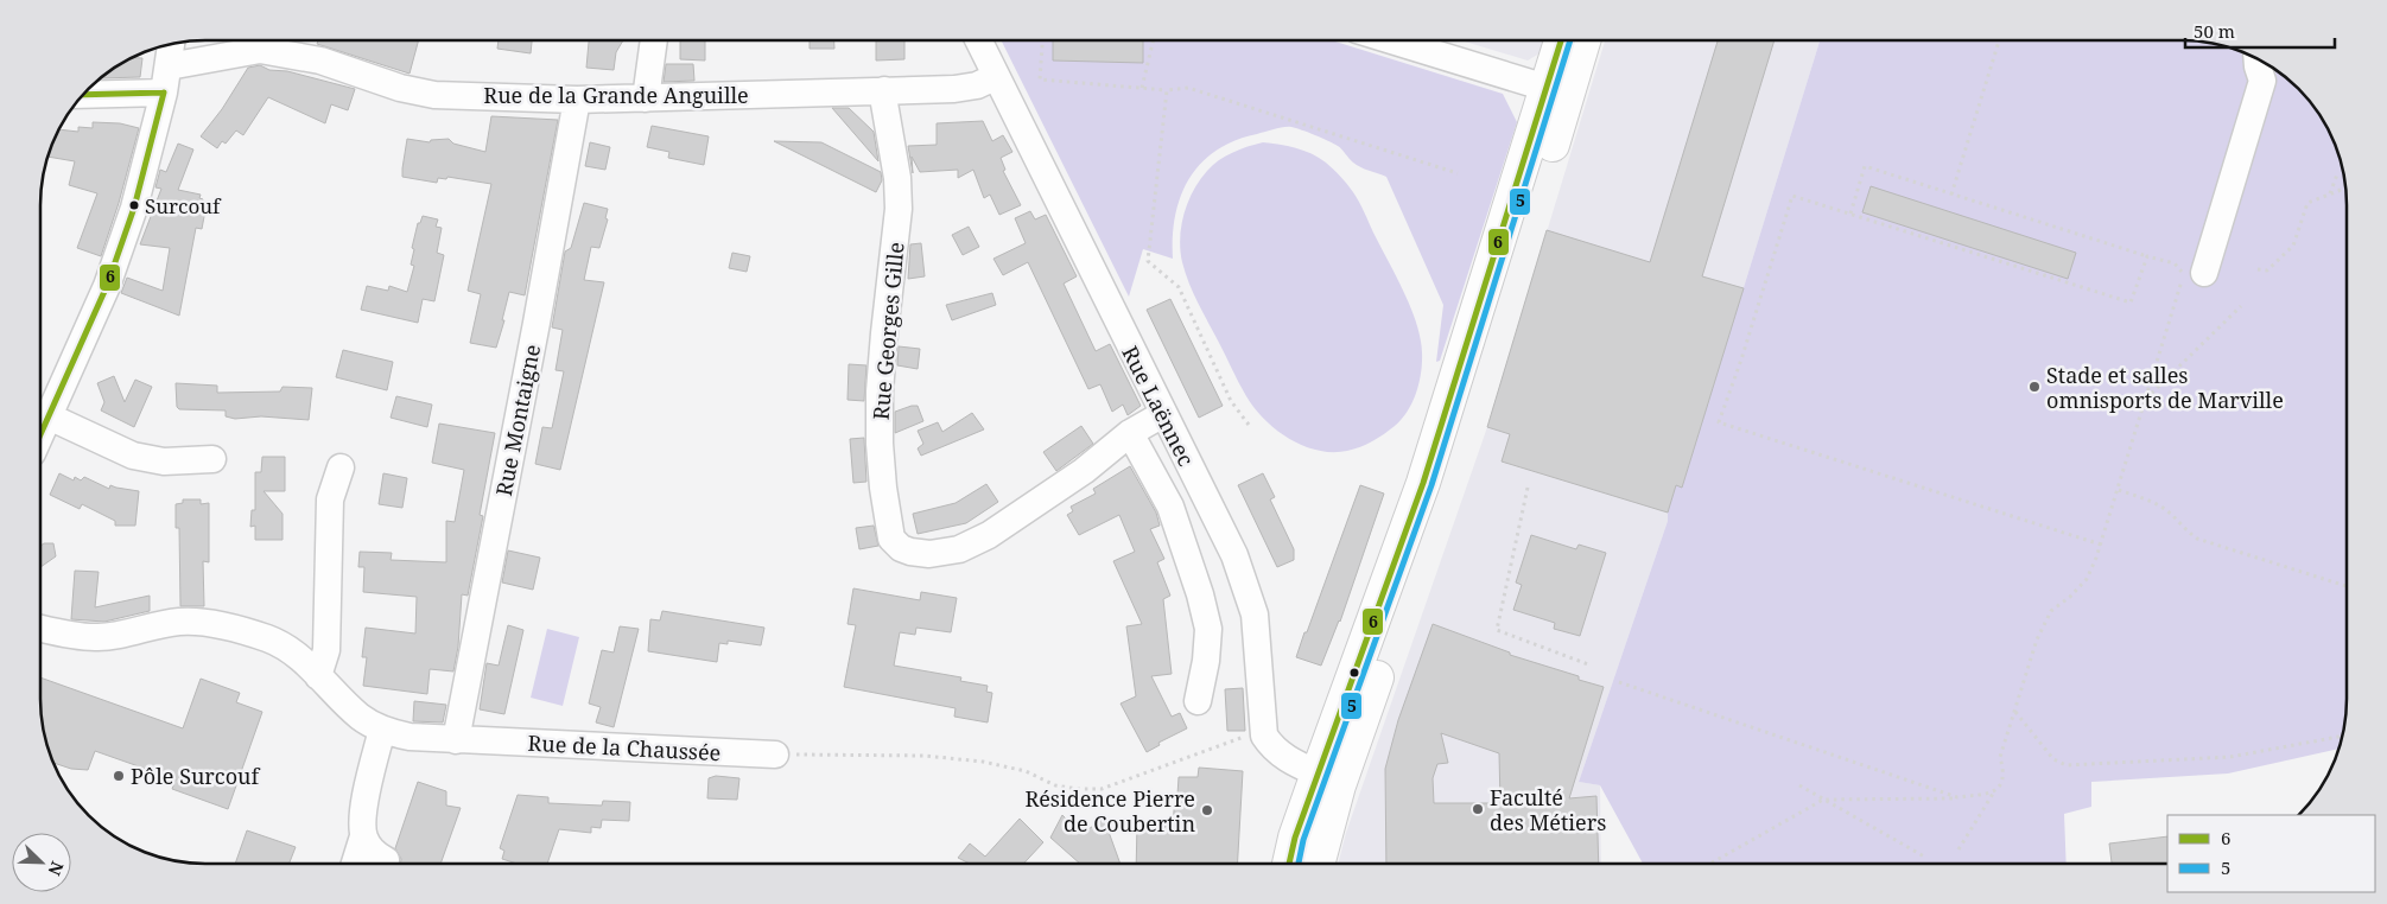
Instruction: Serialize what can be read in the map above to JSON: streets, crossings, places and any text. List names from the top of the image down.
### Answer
{
  "streets": {
    "street": [
      "Rue de la Grande Anguille",
      "Rue Georges Gille",
      "Rue Laënnec",
      "Rue Montaigne",
      "Rue de la Chaussée"
    ]
  },
  "crossings": [
    ["Rue de la Grande Anguille", "Rue Georges Gille"],
    ["Rue de la Grande Anguille", "Rue Laënnec"],
    ["Rue de la Grande Anguille", "Rue Montaigne"],
    ["Rue Georges Gille", "Rue Laënnec"],
    ["Rue Montaigne", "Rue de la Chaussée"]
  ],
  "places": [
    "Surcouf",
    "Stade et salles omnisports de Marville",
    "Pôle Surcouf",
    "Faculté des Métiers",
    "Résidence Pierre de Coubertin"
  ],
  "lines": ["transit line 6", "transit line 5"],
  "legend": ["6", "5"],
  "scale_bar": "50 m",
  "north": "bottom right"
}
